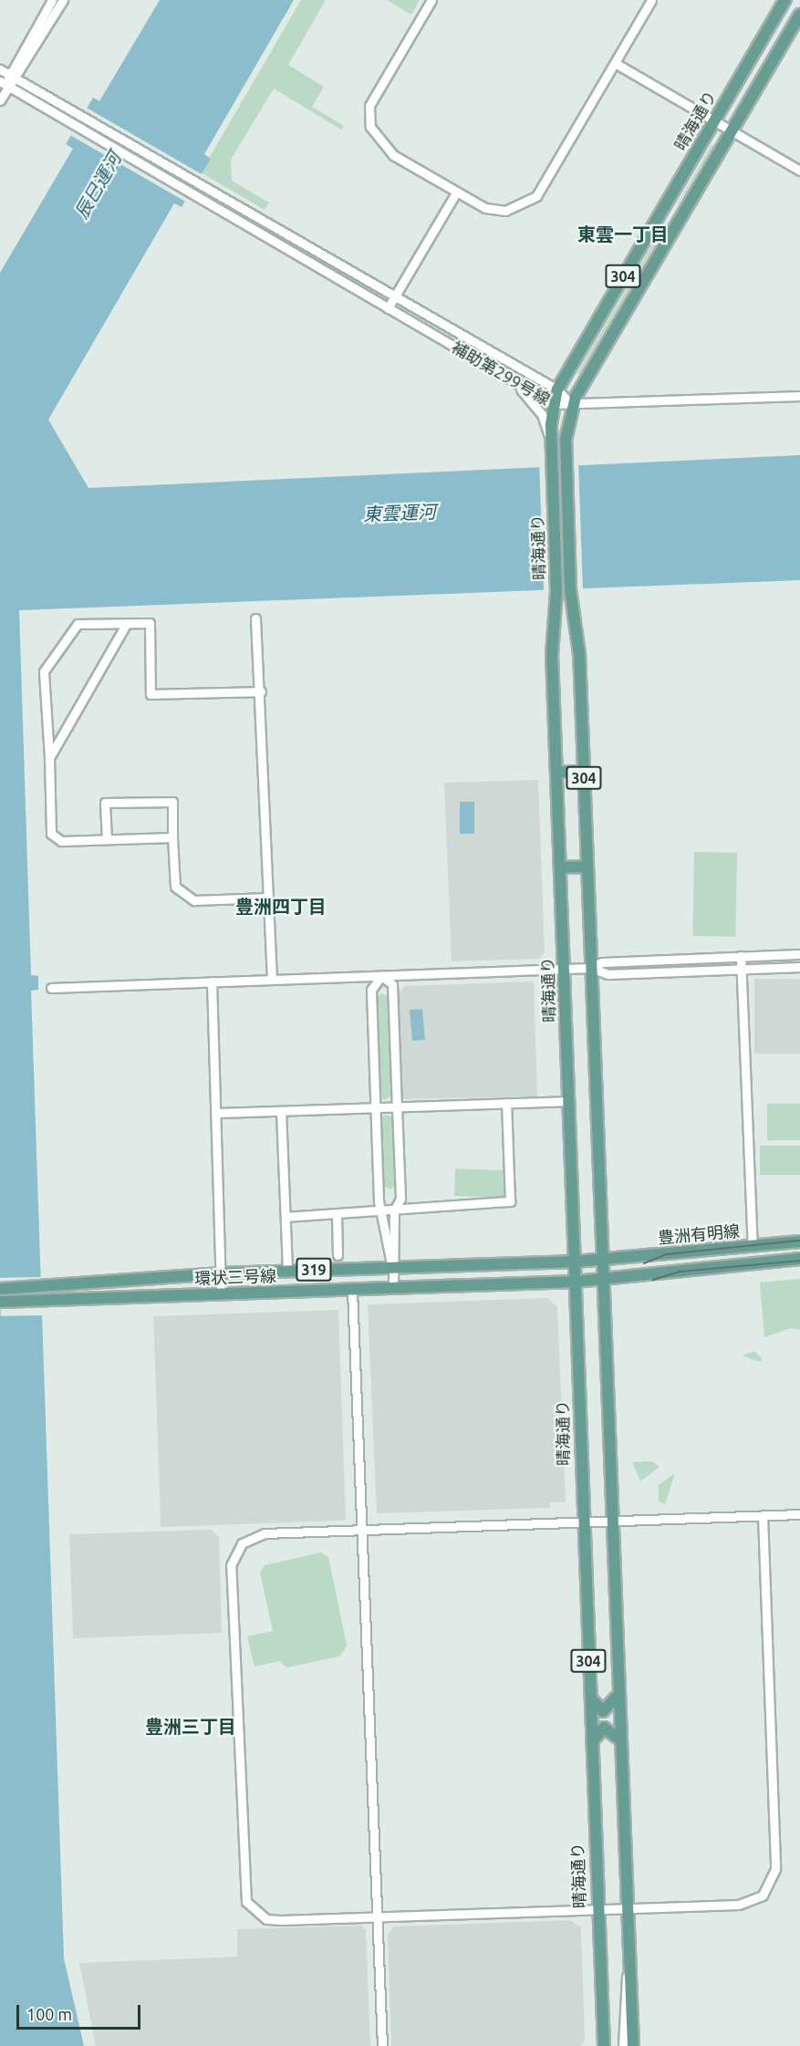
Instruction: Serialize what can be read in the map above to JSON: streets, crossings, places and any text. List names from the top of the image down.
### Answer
{
  "streets": {
    "main road": [
      "晴海通り",
      "304",
      "豊洲有明線",
      "319",
      "環状三号線"
    ],
    "street": ["補助第299号線"]
  },
  "crossings": [
    ["晴海通り", "補助第299号線"],
    ["晴海通り", "豊洲有明線"],
    ["晴海通り", "環状三号線"],
    ["豊洲有明線", "環状三号線"]
  ],
  "districts": ["東雲一丁目", "豊洲四丁目", "豊洲三丁目"],
  "water": ["辰巳運河", "東雲運河"],
  "scale_bar": "100 m"
}
